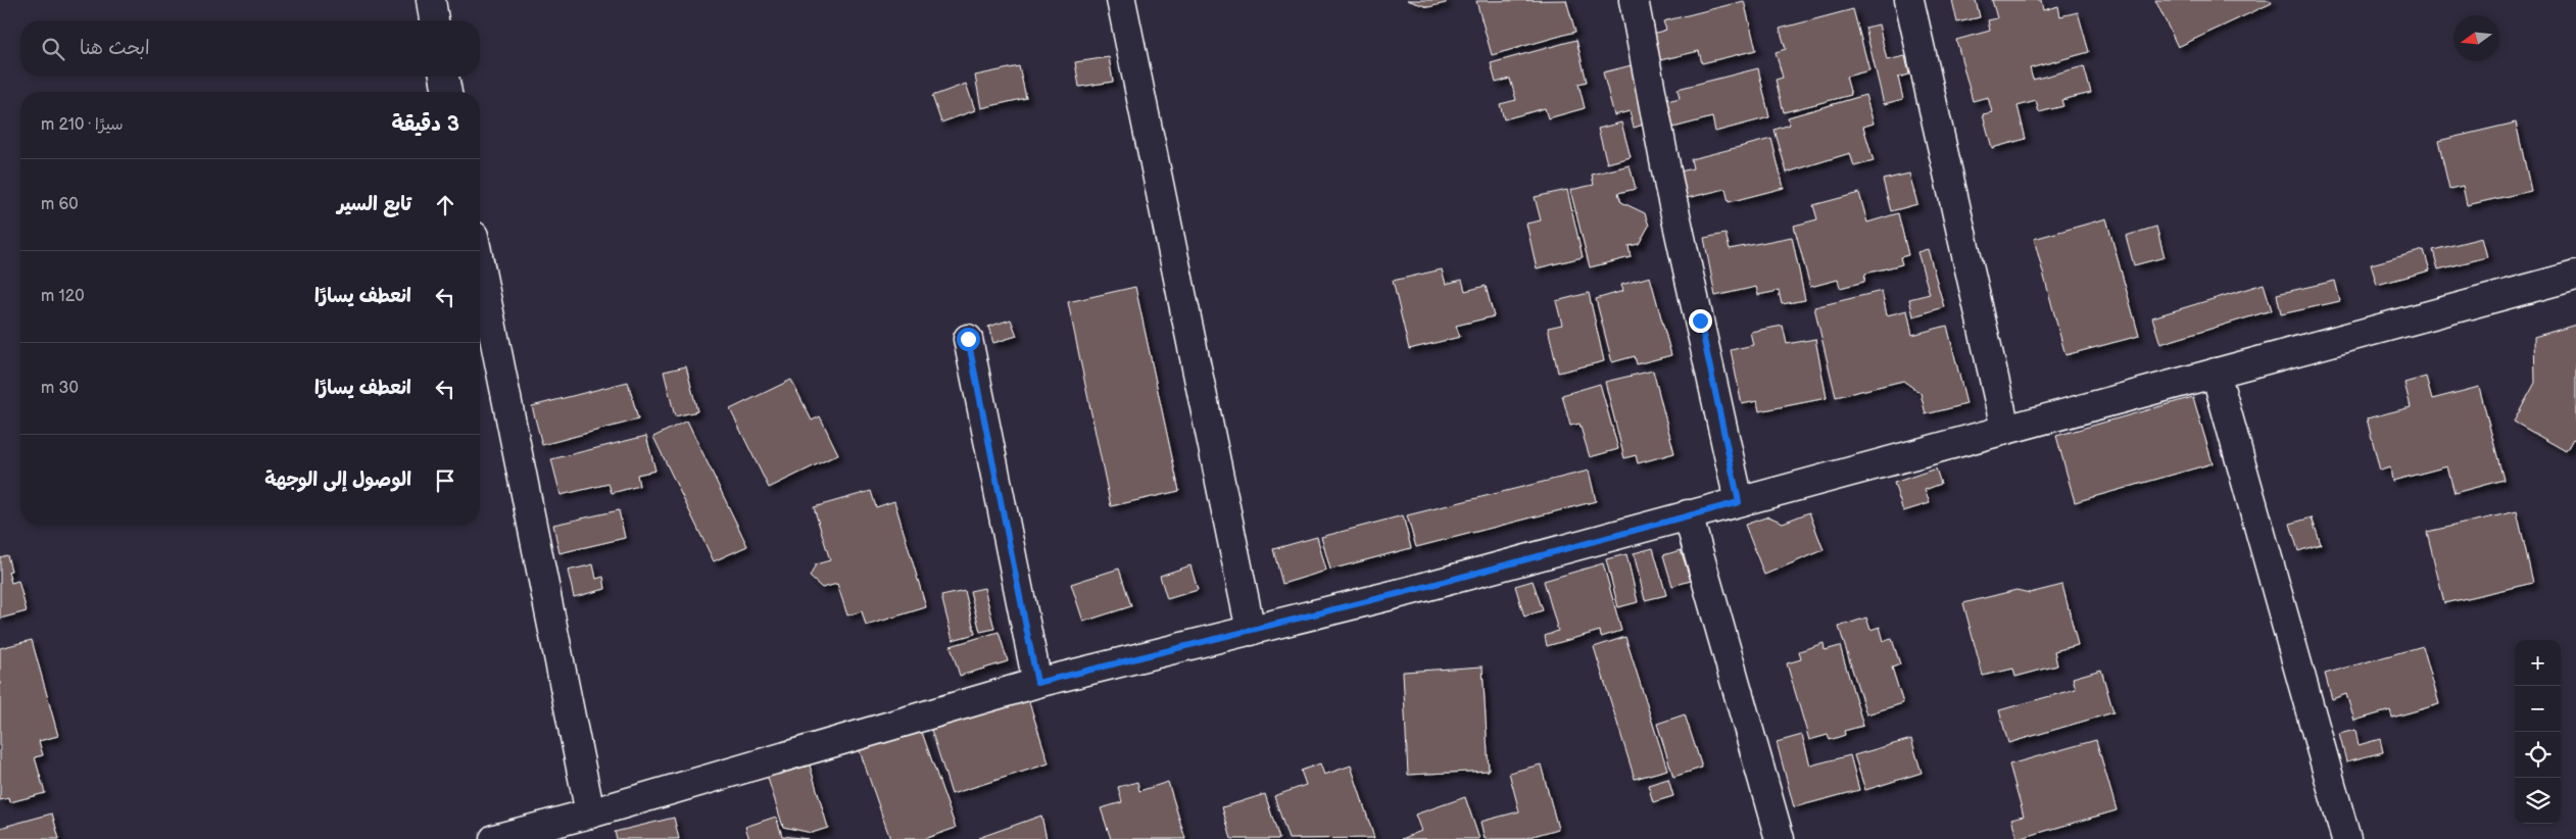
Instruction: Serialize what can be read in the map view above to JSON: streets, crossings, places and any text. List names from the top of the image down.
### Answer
{
  "north": "left",
  "page": {
    "search": "ابحث هنا",
    "heading": ["3 دقيقة", "سيرًا · 210 m"],
    "list": [
      ["تابع السير", "60 m"],
      ["انعطف يسارًا", "120 m"],
      ["انعطف يسارًا", "30 m"],
      "الوصول إلى الوجهة"
    ],
    "map_buttons": ["+", "−"]
  }
}
